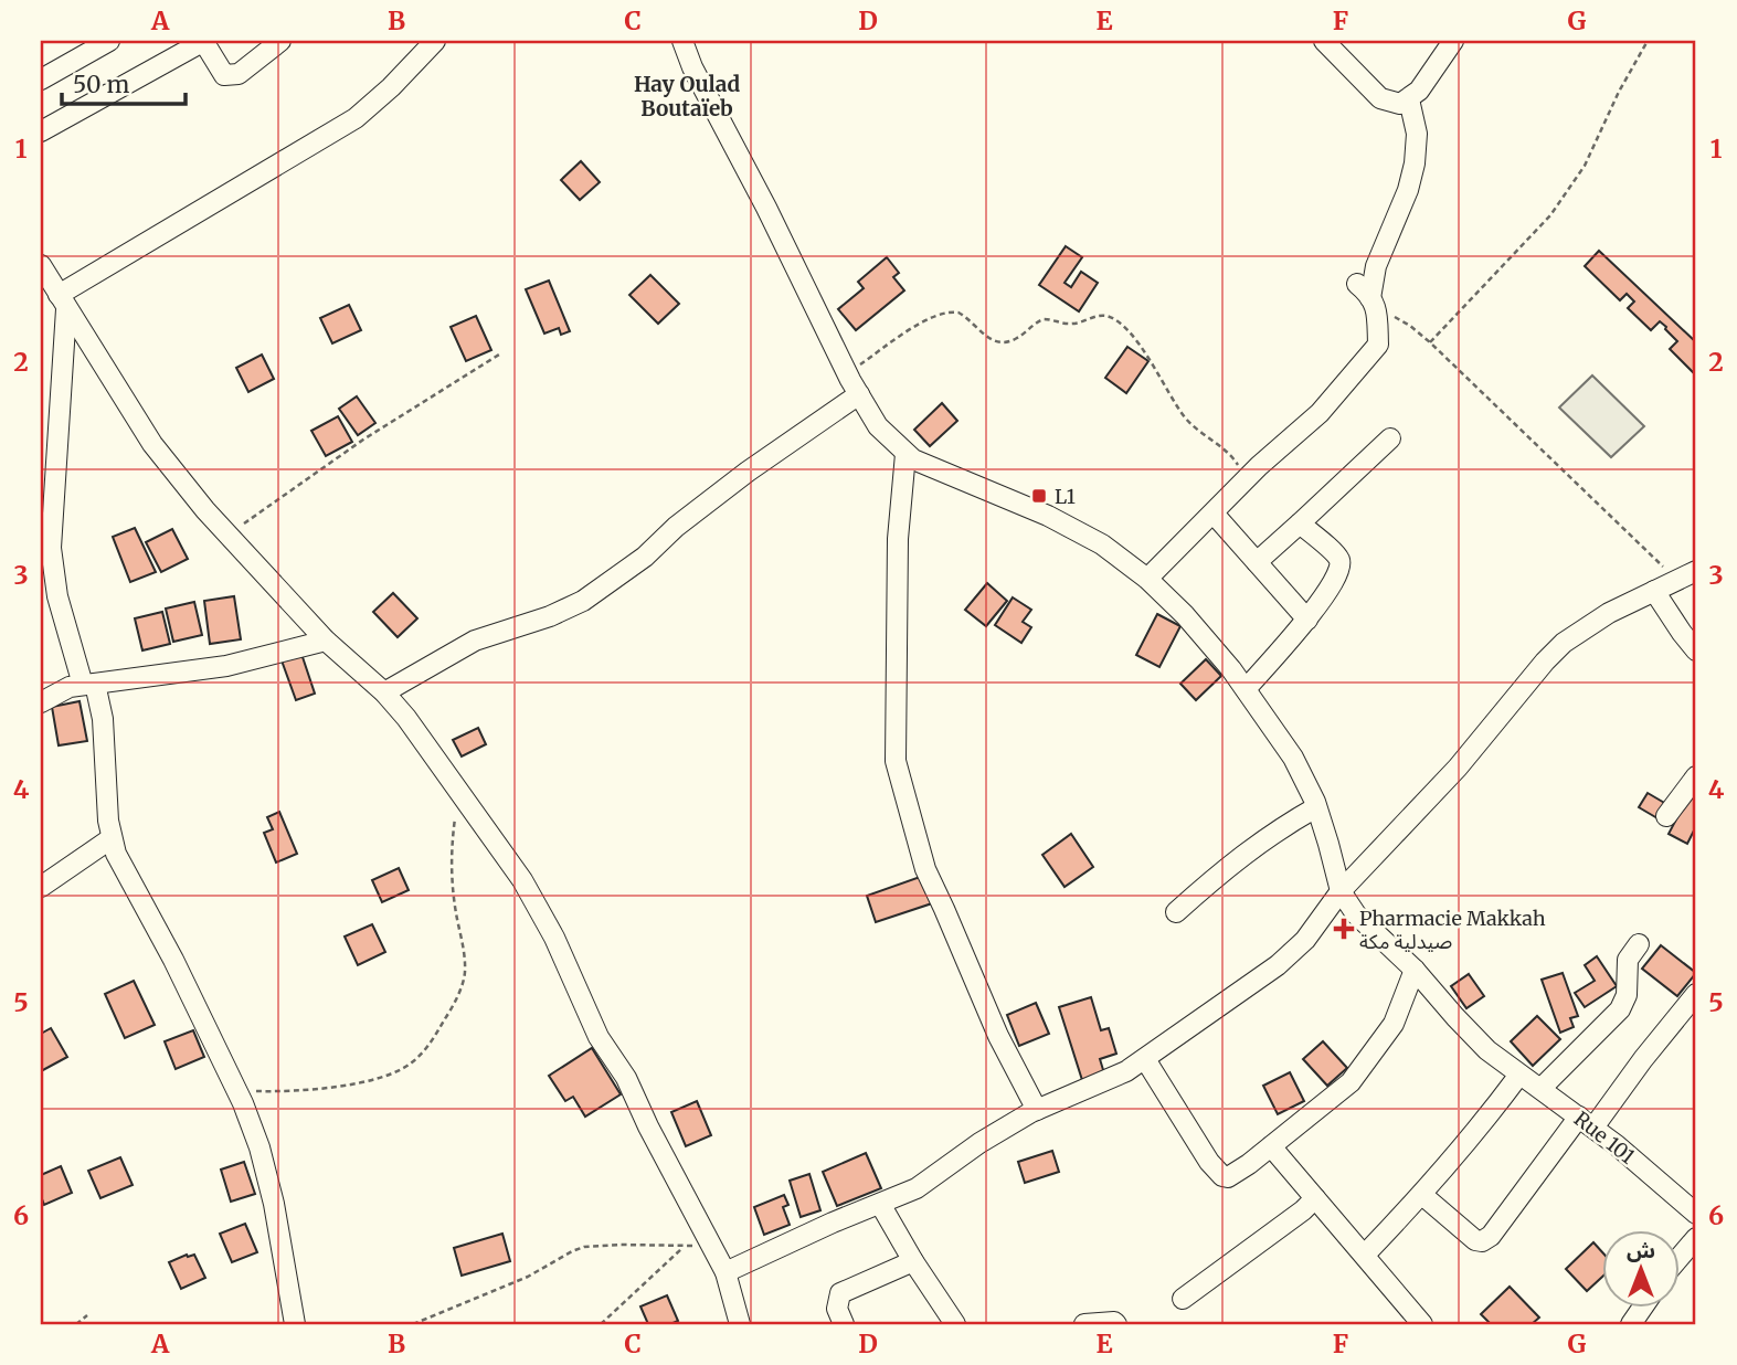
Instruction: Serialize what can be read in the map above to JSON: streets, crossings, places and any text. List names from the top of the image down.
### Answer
{
  "streets": {
    "street": ["Rue 101"]
  },
  "districts": ["Hay Oulad Boutaïeb"],
  "places": {
    "transit": ["L1"],
    "health": ["Pharmacie Makkah صيدلية مكة"]
  },
  "scale_bar": "50 m",
  "north": "top",
  "grid": {
    "columns": [
      "A",
      "B",
      "C",
      "D",
      "E",
      "F",
      "G"
    ],
    "rows": [
      "1",
      "2",
      "3",
      "4",
      "5",
      "6"
    ]
  }
}
